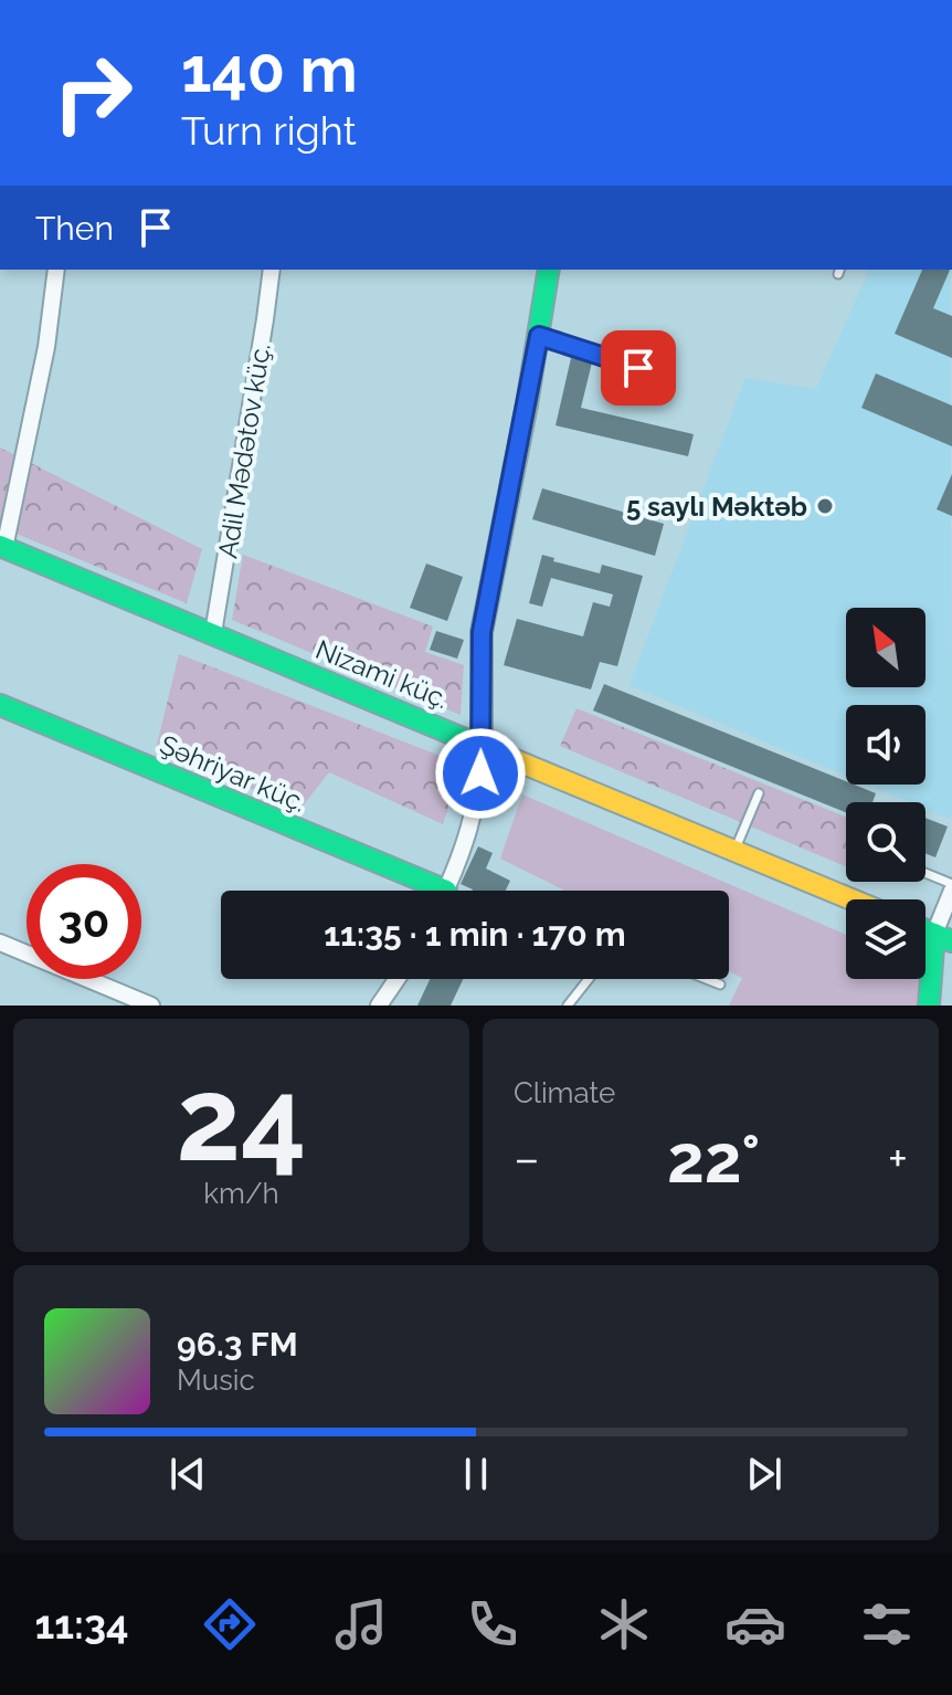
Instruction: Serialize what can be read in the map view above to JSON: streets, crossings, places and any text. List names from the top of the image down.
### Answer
{
  "streets": {
    "main road": ["Nizami küç.", "Şəhriyar küç."],
    "street": ["Adil Mədətov küç."]
  },
  "crossings": [
    ["Adil Mədətov küç.", "Nizami küç."]
  ],
  "places": ["5 saylı Məktəb"],
  "north": "top left",
  "page": {
    "turn": ["140 m", "Turn right"],
    "then": "Then",
    "limit": "30",
    "trip": "11:35 · 1 min · 170 m",
    "tile": [
      ["24", "km/h"],
      "Climate"
    ],
    "heat": ["−", "22°", "+"],
    "song": ["96.3 FM", "Music"],
    "tabs": "11:34"
  }
}
